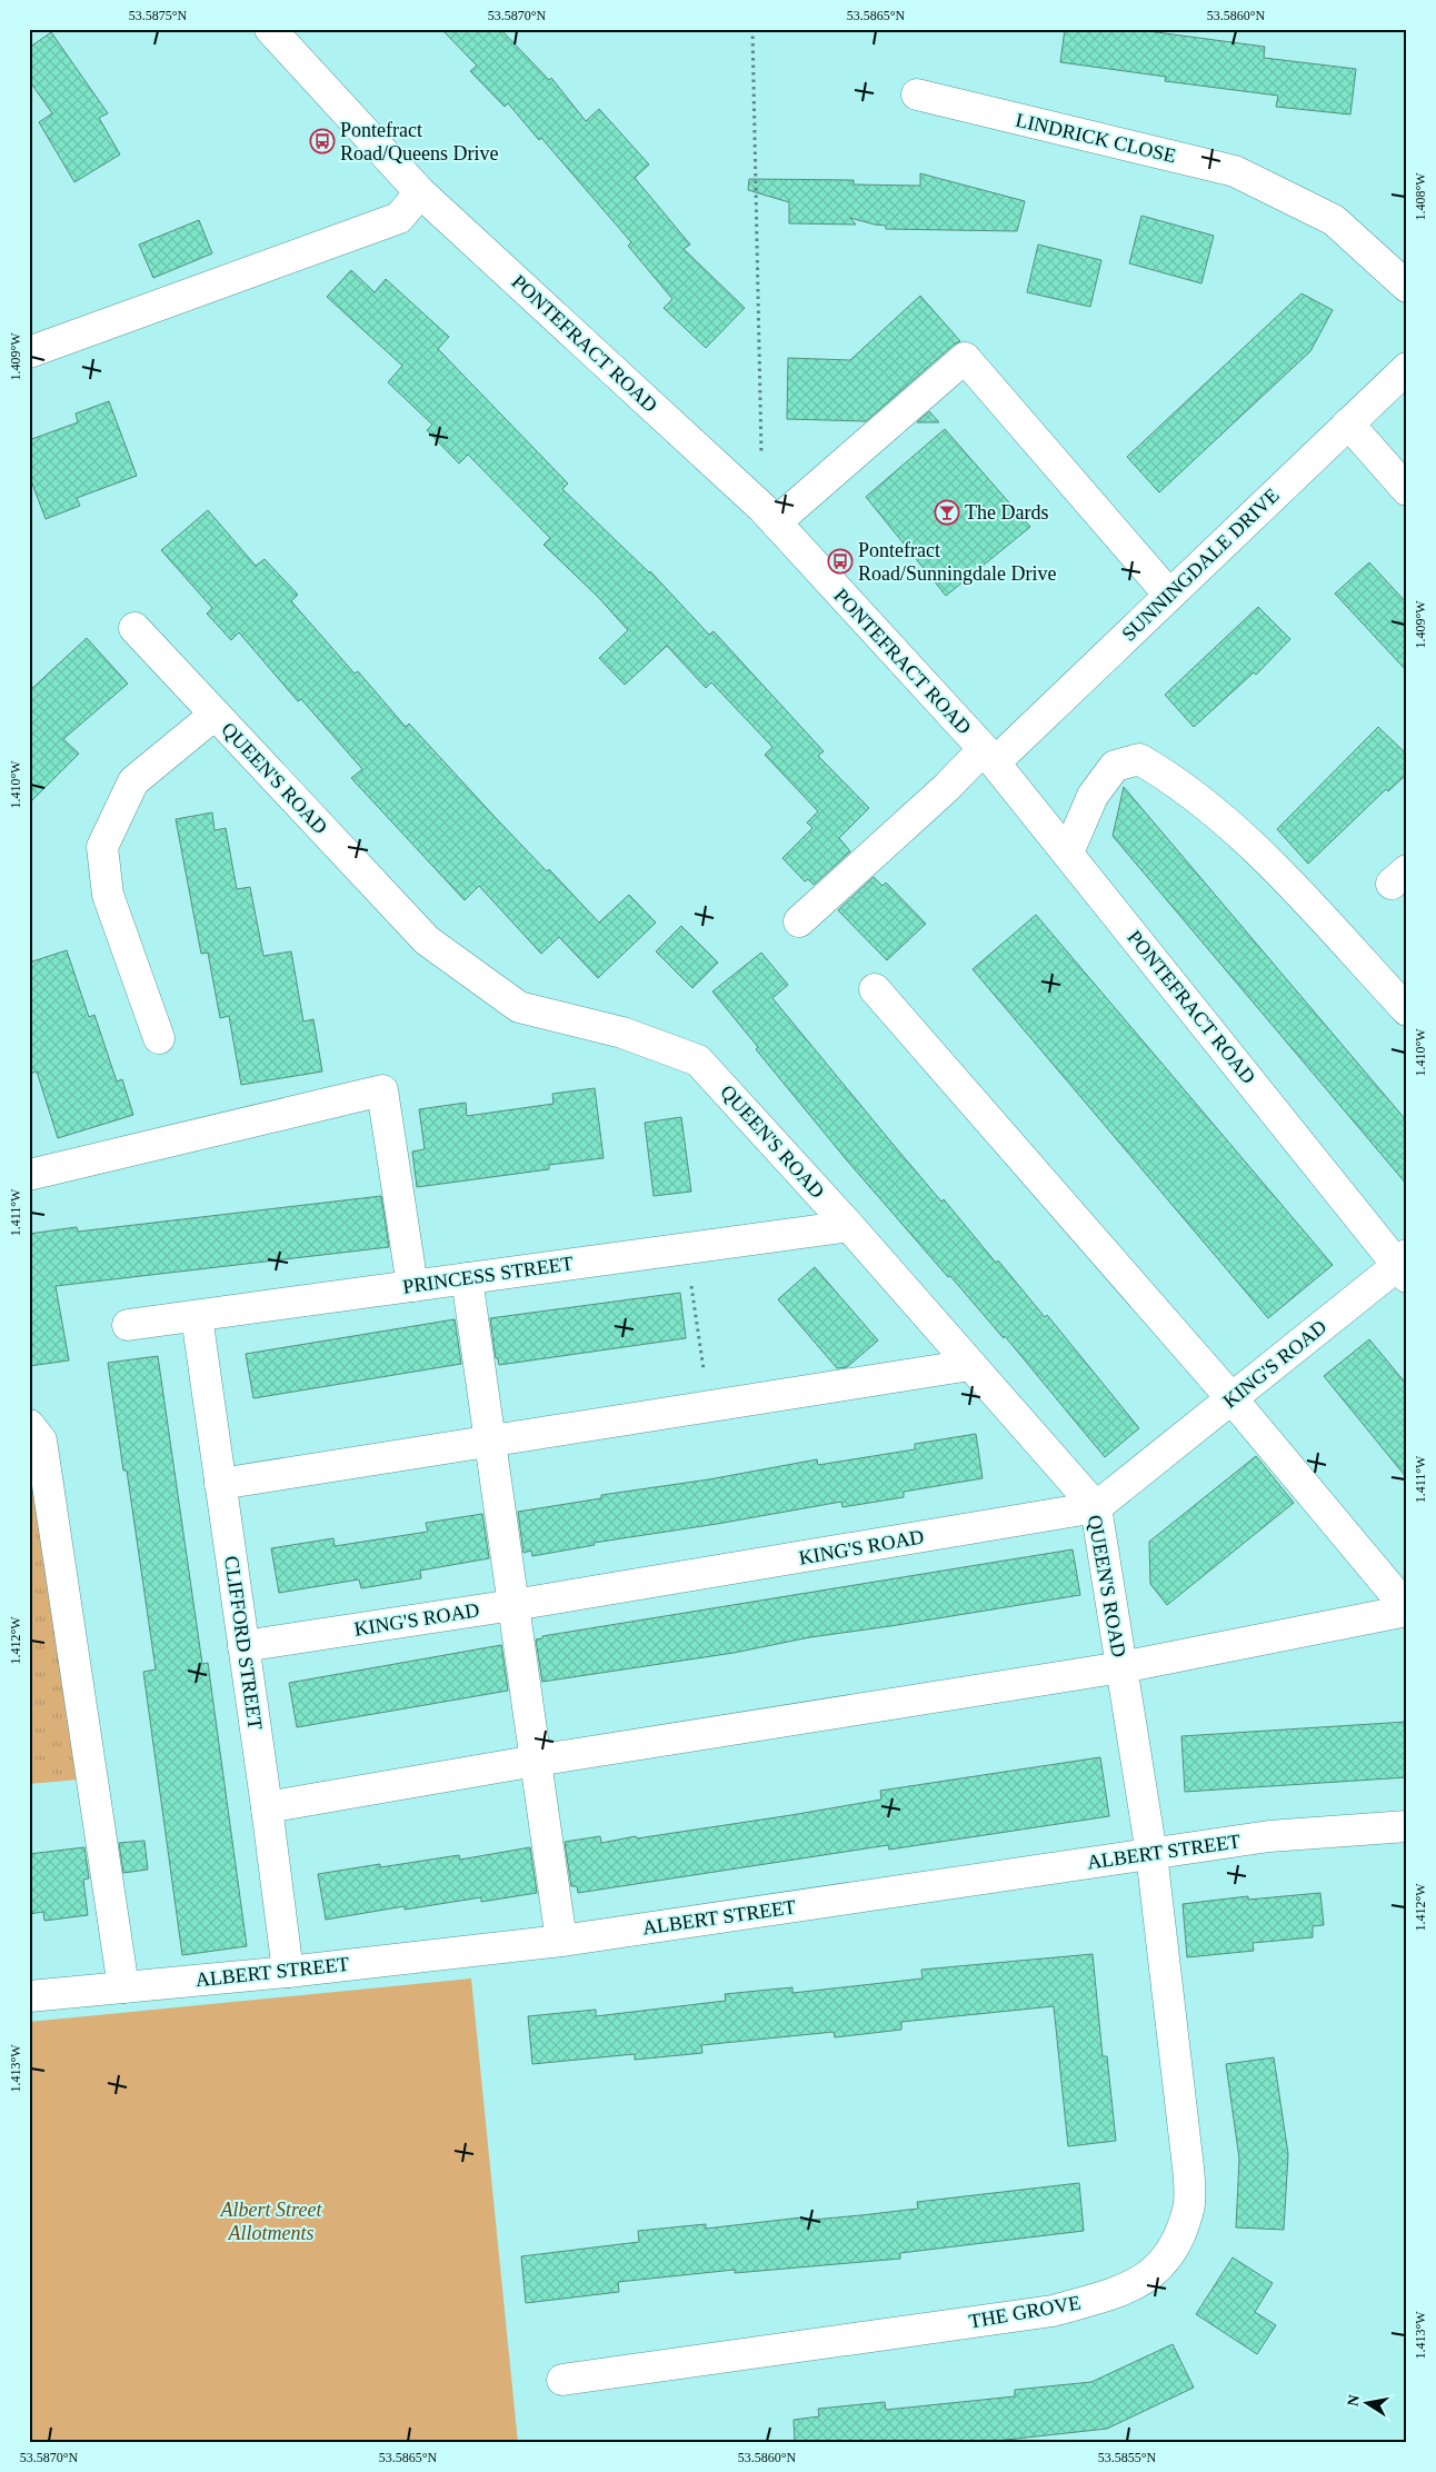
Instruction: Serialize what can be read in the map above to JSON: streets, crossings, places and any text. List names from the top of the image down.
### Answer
{
  "streets": {
    "street": [
      "LINDRICK CLOSE",
      "PONTEFRACT ROAD",
      "SUNNINGDALE DRIVE",
      "QUEEN'S ROAD",
      "PRINCESS STREET",
      "KING'S ROAD",
      "CLIFFORD STREET",
      "ALBERT STREET",
      "THE GROVE"
    ]
  },
  "crossings": [
    ["PONTEFRACT ROAD", "SUNNINGDALE DRIVE"],
    ["PONTEFRACT ROAD", "KING'S ROAD"],
    ["QUEEN'S ROAD", "PRINCESS STREET"],
    ["QUEEN'S ROAD", "KING'S ROAD"],
    ["QUEEN'S ROAD", "ALBERT STREET"],
    ["QUEEN'S ROAD", "THE GROVE"],
    ["PRINCESS STREET", "CLIFFORD STREET"],
    ["KING'S ROAD", "CLIFFORD STREET"],
    ["CLIFFORD STREET", "ALBERT STREET"],
    ["ALBERT STREET", "THE GROVE"]
  ],
  "parks": ["Albert Street Allotments"],
  "places": {
    "bus stop": ["Pontefract Road/Queens Drive", "Pontefract Road/Sunningdale Drive"],
    "bar": ["The Dards"]
  },
  "north": "left",
  "coordinates": [
    "53.5875°N",
    "53.5870°N",
    "53.5865°N",
    "53.5860°N",
    "1.408°W",
    "1.409°W",
    "1.410°W",
    "1.411°W",
    "1.412°W",
    "1.413°W",
    "53.5855°N"
  ]
}
